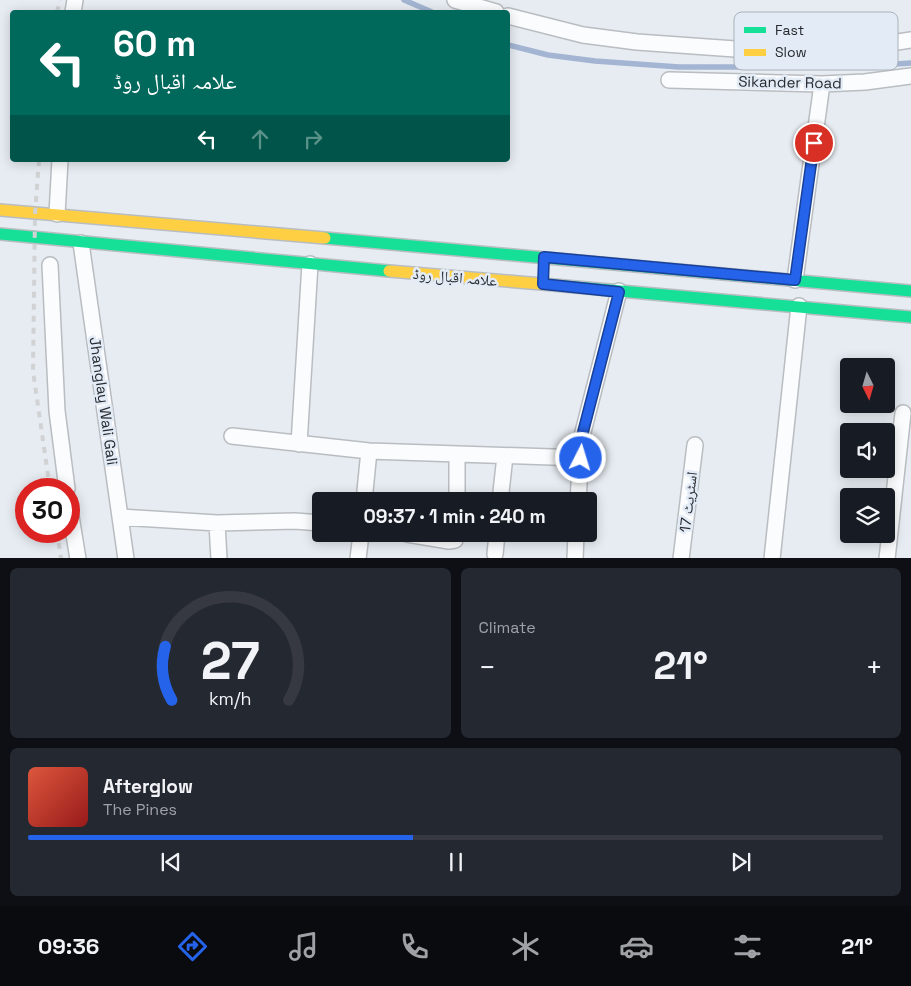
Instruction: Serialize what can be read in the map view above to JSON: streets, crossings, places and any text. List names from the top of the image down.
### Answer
{
  "streets": {
    "main road": ["علامہ اقبال روڈ"],
    "street": ["Sikander Road", "Jhanglay Wali Gali", "اسٹریٹ 17"]
  },
  "crossings": [
    ["علامہ اقبال روڈ", "Jhanglay Wali Gali"]
  ],
  "legend": ["Fast", "Slow"],
  "north": "bottom",
  "page": {
    "turn": ["60 m", "علامہ اقبال روڈ"],
    "limit": "30",
    "trip": "09:37 · 1 min · 240 m",
    "tile": "Climate",
    "heat": ["−", "21°", "+"],
    "song": ["Afterglow", "The Pines"],
    "tabs": ["09:36", "21°"],
    "gauge": ["27", "km/h"]
  }
}
